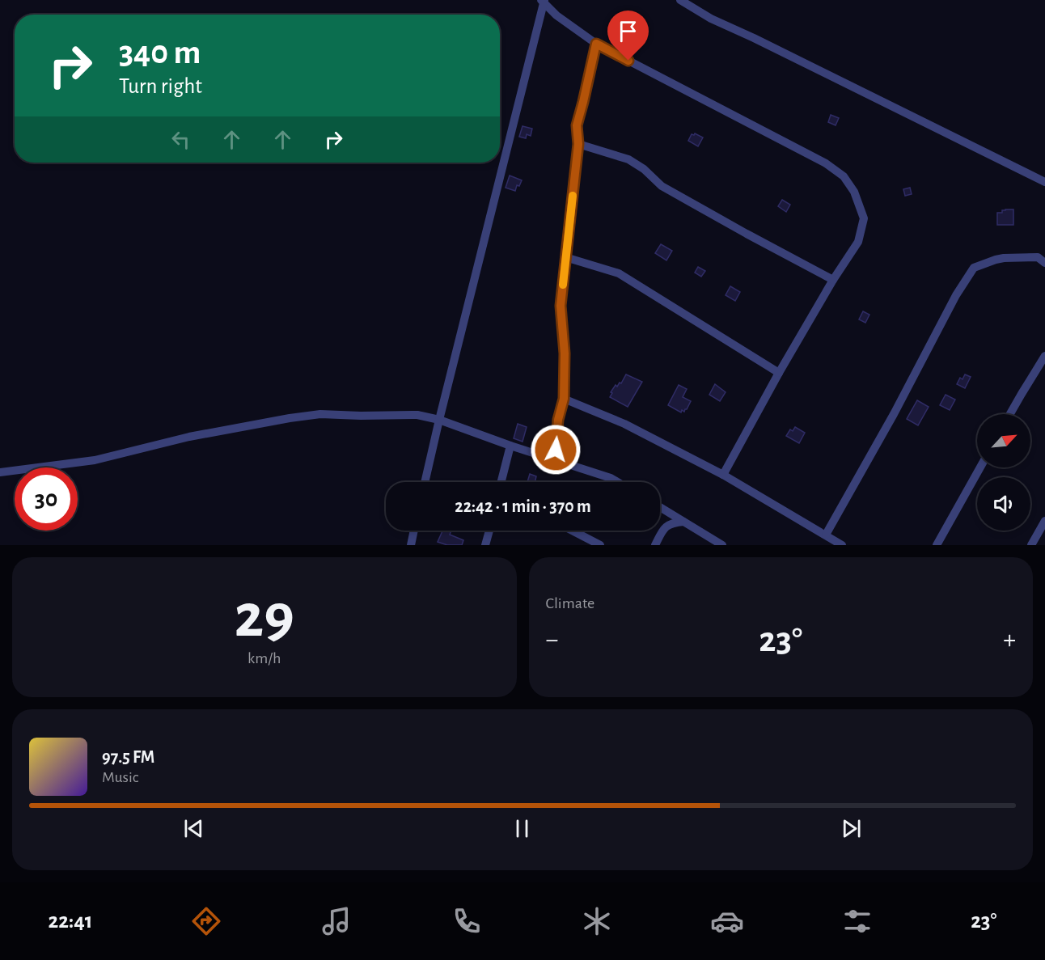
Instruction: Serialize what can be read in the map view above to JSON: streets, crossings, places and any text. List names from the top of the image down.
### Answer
{
  "north": "top right",
  "page": {
    "turn": ["340 m", "Turn right"],
    "limit": "30",
    "trip": "22:42 · 1 min · 370 m",
    "tile": [
      ["29", "km/h"],
      "Climate"
    ],
    "heat": ["−", "23°", "+"],
    "song": ["97.5 FM", "Music"],
    "tabs": ["22:41", "23°"]
  }
}
